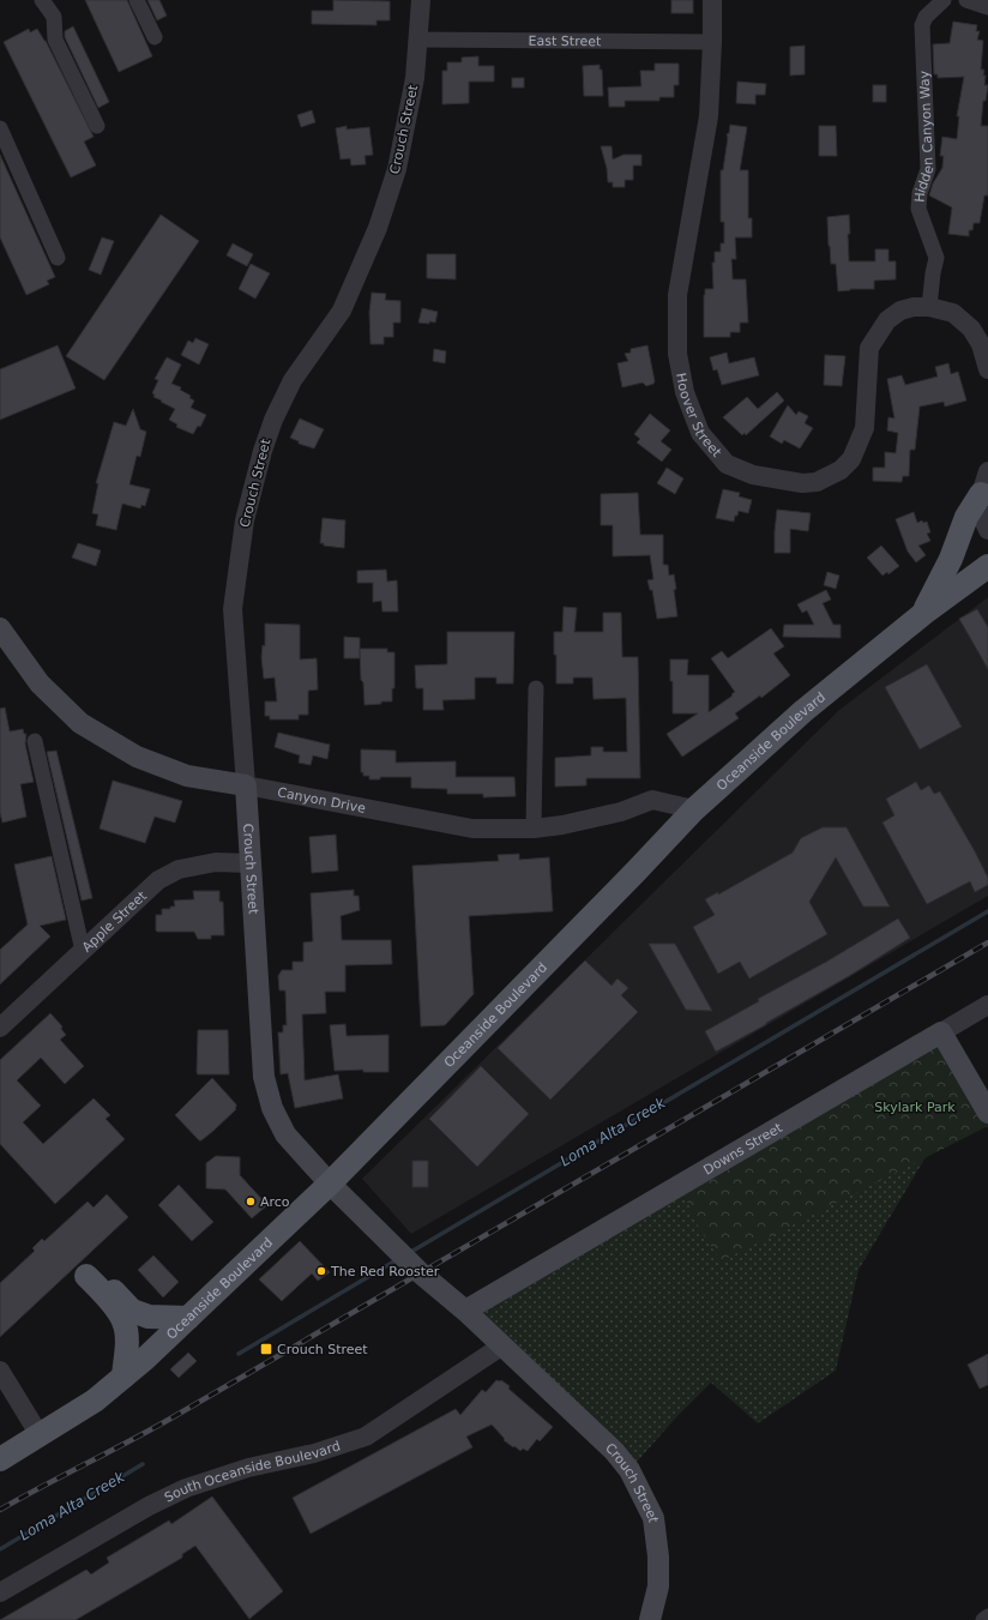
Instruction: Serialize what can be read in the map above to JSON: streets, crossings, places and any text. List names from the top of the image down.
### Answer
{
  "streets": {
    "main road": [
      "Crouch Street",
      "Oceanside Boulevard",
      "Canyon Drive",
      "Downs Street"
    ],
    "street": [
      "East Street",
      "Hidden Canyon Way",
      "Hoover Street",
      "Apple Street",
      "South Oceanside Boulevard"
    ]
  },
  "crossings": [
    ["East Street", "Crouch Street"],
    ["East Street", "Hoover Street"],
    ["Crouch Street", "Oceanside Boulevard"],
    ["Crouch Street", "Canyon Drive"],
    ["Crouch Street", "Apple Street"],
    ["Crouch Street", "Downs Street"],
    ["Crouch Street", "South Oceanside Boulevard"],
    ["Hidden Canyon Way", "Hoover Street"],
    ["Oceanside Boulevard", "Canyon Drive"]
  ],
  "water": ["Loma Alta Creek"],
  "parks": ["Skylark Park"],
  "places": {
    "other": ["Arco", "The Red Rooster"],
    "transit": ["Crouch Street"]
  }
}
